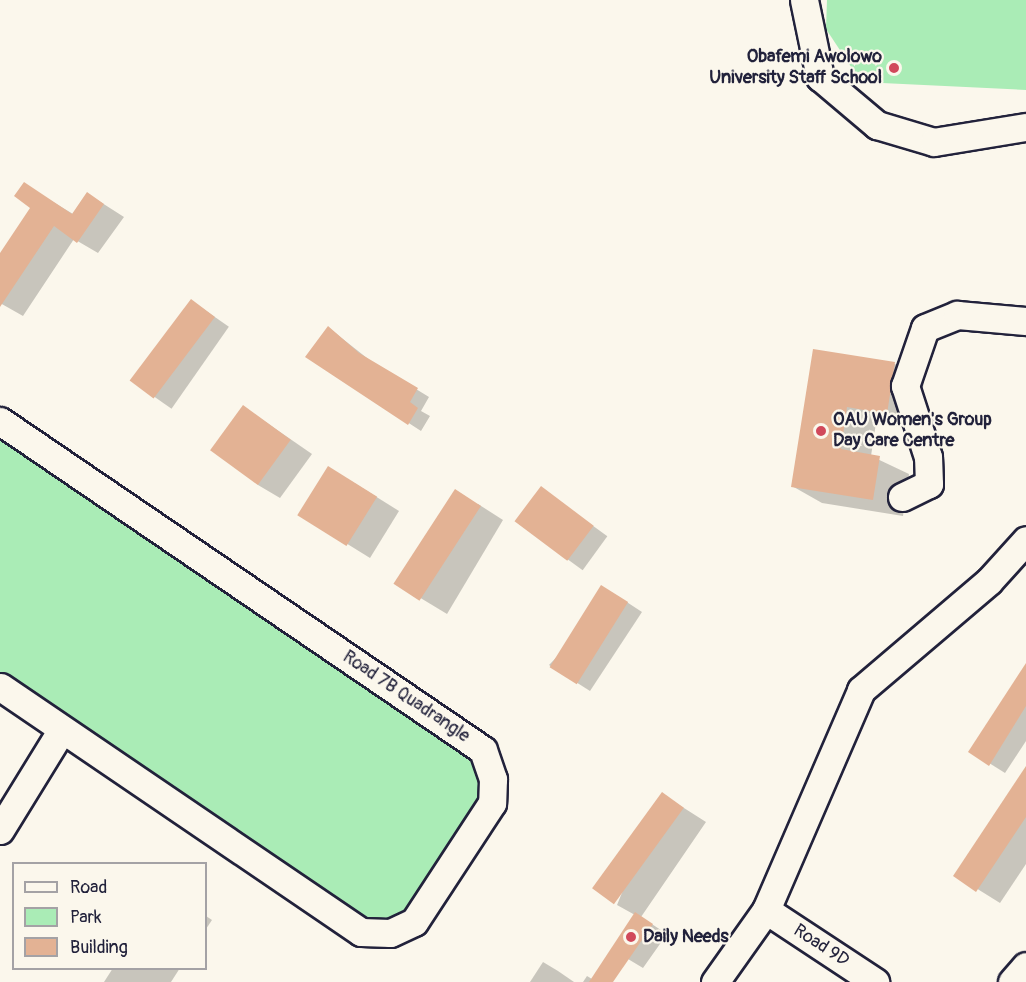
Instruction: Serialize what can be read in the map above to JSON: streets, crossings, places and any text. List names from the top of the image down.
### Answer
{
  "streets": {
    "street": ["Road 7B Quadrangle", "Road 9D"]
  },
  "places": ["Obafemi Awolowo University Staff School", "OAU Women's Group Day Care Centre", "Daily Needs"],
  "legend": ["Road", "Park", "Building"]
}
